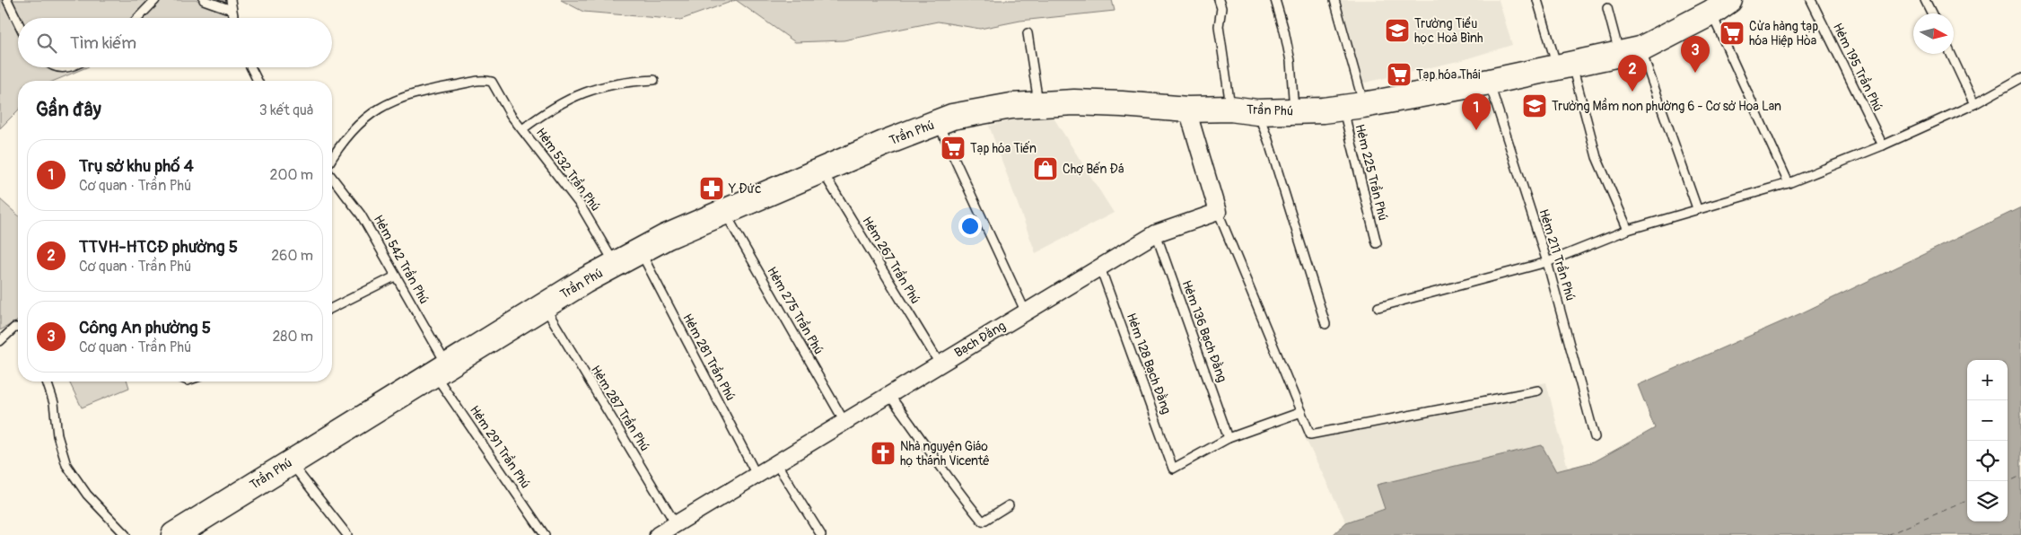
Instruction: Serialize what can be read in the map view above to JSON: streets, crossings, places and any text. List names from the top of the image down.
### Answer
{
  "streets": {
    "main road": ["Trần Phú"],
    "street": ["Bạch Đằng"],
    "lane": [
      "Hẻm 195 Trần Phú",
      "Hẻm 532 Trần Phú",
      "Hẻm 225 Trần Phú",
      "Hẻm 211 Trần Phú",
      "Hẻm 542 Trần Phú",
      "Hẻm 267 Trần Phú",
      "Hẻm 275 Trần Phú",
      "Hẻm 136 Bạch Đằng",
      "Hẻm 281 Trần Phú",
      "Hẻm 128 Bạch Đằng",
      "Hẻm 287 Trần Phú",
      "Hẻm 291 Trần Phú"
    ]
  },
  "crossings": [
    ["Trần Phú", "Hẻm 532 Trần Phú"],
    ["Trần Phú", "Hẻm 225 Trần Phú"],
    ["Trần Phú", "Hẻm 211 Trần Phú"],
    ["Trần Phú", "Hẻm 542 Trần Phú"],
    ["Trần Phú", "Hẻm 267 Trần Phú"],
    ["Trần Phú", "Hẻm 275 Trần Phú"],
    ["Trần Phú", "Hẻm 281 Trần Phú"],
    ["Trần Phú", "Hẻm 287 Trần Phú"],
    ["Trần Phú", "Hẻm 291 Trần Phú"],
    ["Hẻm 542 Trần Phú", "Hẻm 291 Trần Phú"],
    ["Hẻm 267 Trần Phú", "Bạch Đằng"],
    ["Hẻm 275 Trần Phú", "Bạch Đằng"],
    ["Hẻm 136 Bạch Đằng", "Bạch Đằng"],
    ["Hẻm 136 Bạch Đằng", "Hẻm 128 Bạch Đằng"],
    ["Bạch Đằng", "Hẻm 281 Trần Phú"],
    ["Bạch Đằng", "Hẻm 128 Bạch Đằng"],
    ["Bạch Đằng", "Hẻm 287 Trần Phú"]
  ],
  "places": {
    "school or university": ["Trường Tiểu học Hoà Bình", "Trường Mầm non phường 6 - Cơ sở Hoa Lan"],
    "supermarket": ["Cửa hàng tạp hóa Hiệp Hòa", "Tạp hóa Thái", "Tạp hóa Tiến"],
    "shop": ["Chợ Bến Đá"],
    "pharmacy": ["Y Đức"],
    "church": ["Nhà nguyện Giáo họ thánh Vicentê"]
  },
  "north": "right",
  "page": {
    "search": "Tìm kiếm",
    "pins": ["3", "2", "1"],
    "heading": ["Gần đây", "3 kết quả"],
    "list": [
      {
        "mark": "1",
        "name": "Trụ sở khu phố 4",
        "note": "Cơ quan · Trần Phú",
        "value": "200 m"
      },
      {
        "mark": "2",
        "name": "TTVH-HTCĐ phường 5",
        "note": "Cơ quan · Trần Phú",
        "value": "260 m"
      },
      {
        "mark": "3",
        "name": "Công An phường 5",
        "note": "Cơ quan · Trần Phú",
        "value": "280 m"
      }
    ],
    "map_buttons": ["+", "−"]
  }
}
